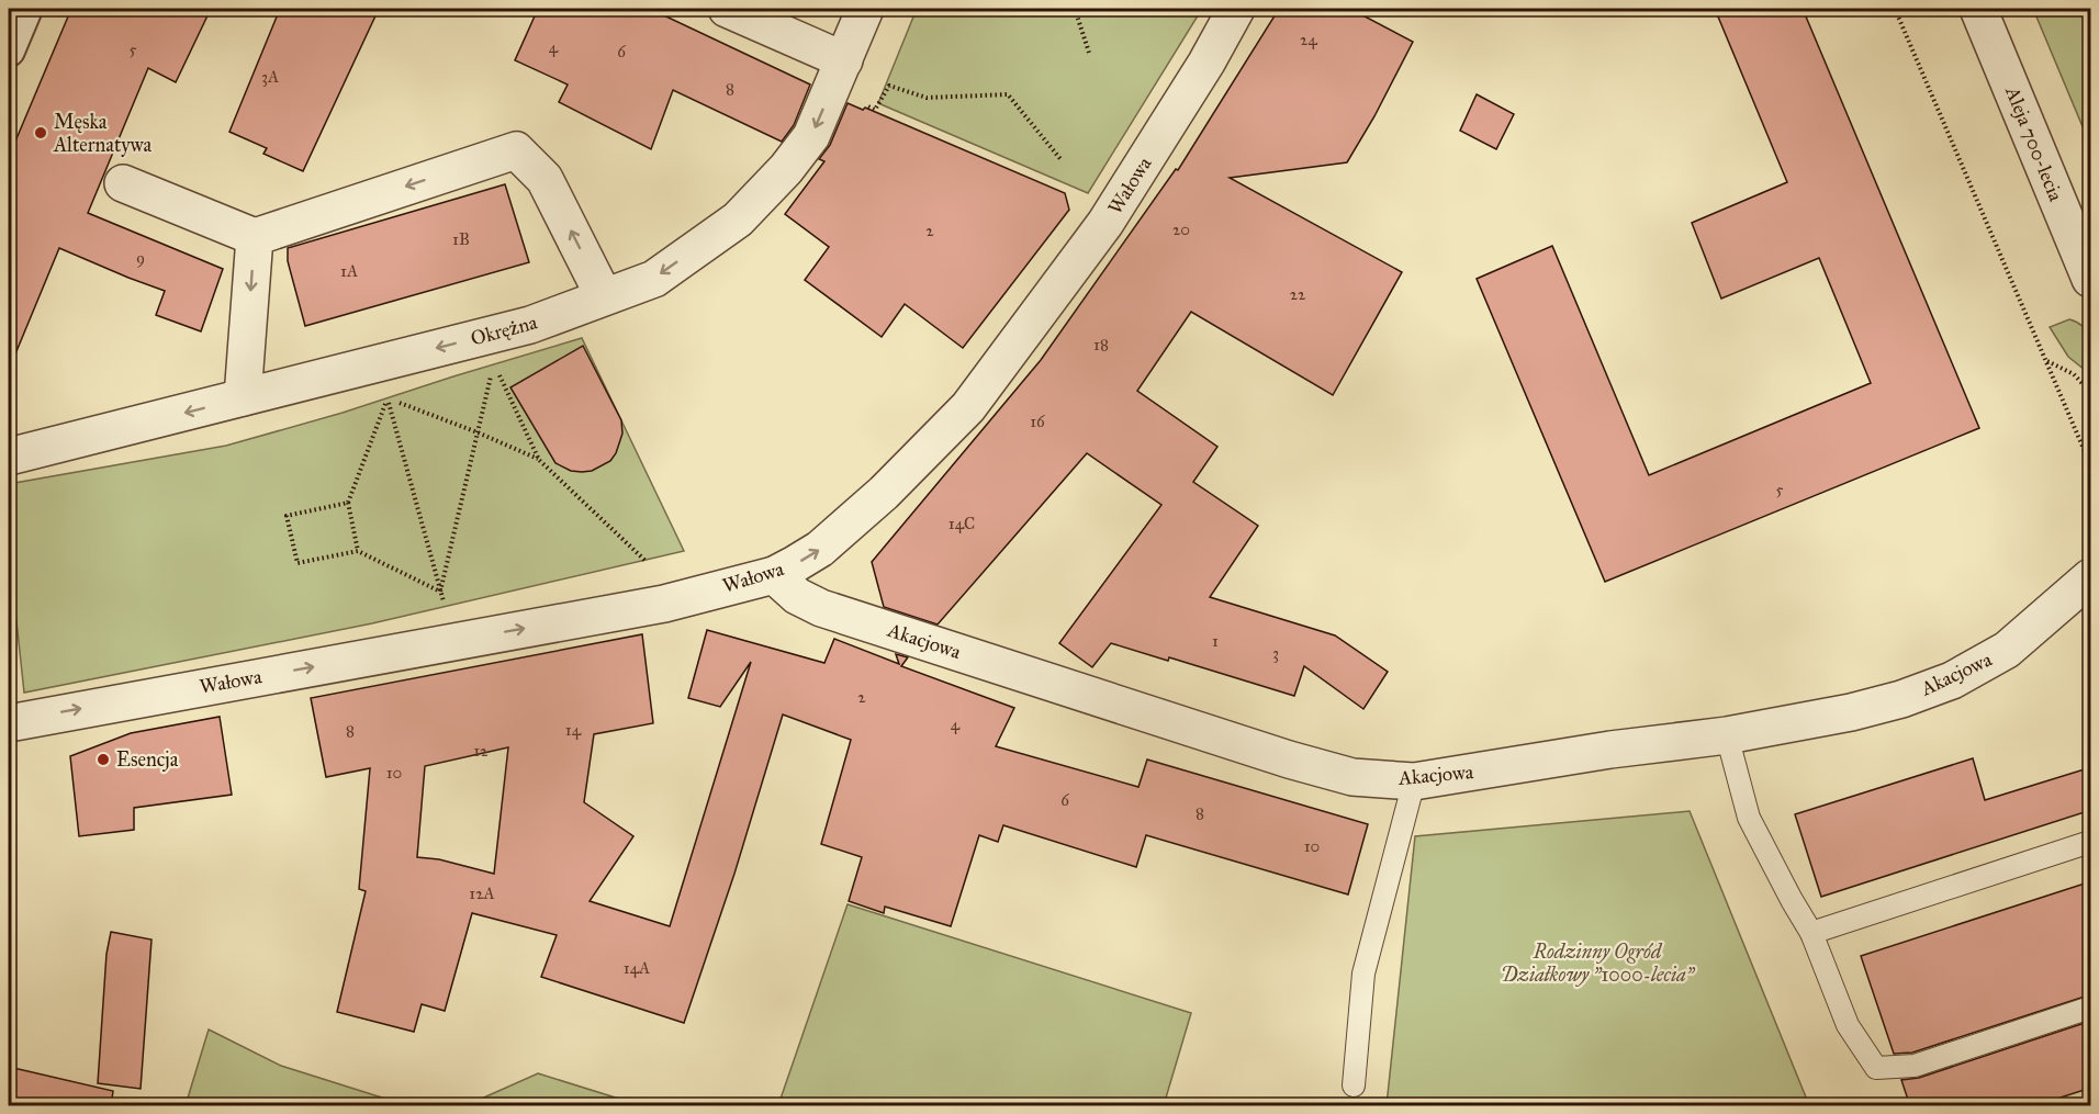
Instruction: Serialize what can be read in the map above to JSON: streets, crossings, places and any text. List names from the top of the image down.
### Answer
{
  "streets": {
    "street": [
      "Aleja 700-lecia",
      "Wałowa",
      "Okrężna",
      "Akacjowa"
    ]
  },
  "crossings": [
    ["Wałowa", "Akacjowa"]
  ],
  "one_way": ["Wałowa", "Okrężna"],
  "parks": ["Rodzinny Ogród Działkowy \"1000-lecia\""],
  "places": ["Męska Alternatywa", "Esencja"],
  "house_numbers": [
    "24",
    "4",
    "5",
    "6",
    "3A",
    "8",
    "20",
    "2",
    "1B",
    "9",
    "1A",
    "22",
    "18",
    "16",
    "5",
    "14C",
    "1",
    "3",
    "2",
    "4",
    "14",
    "8",
    "12",
    "10",
    "6",
    "8",
    "10",
    "12A",
    "14A"
  ]
}
